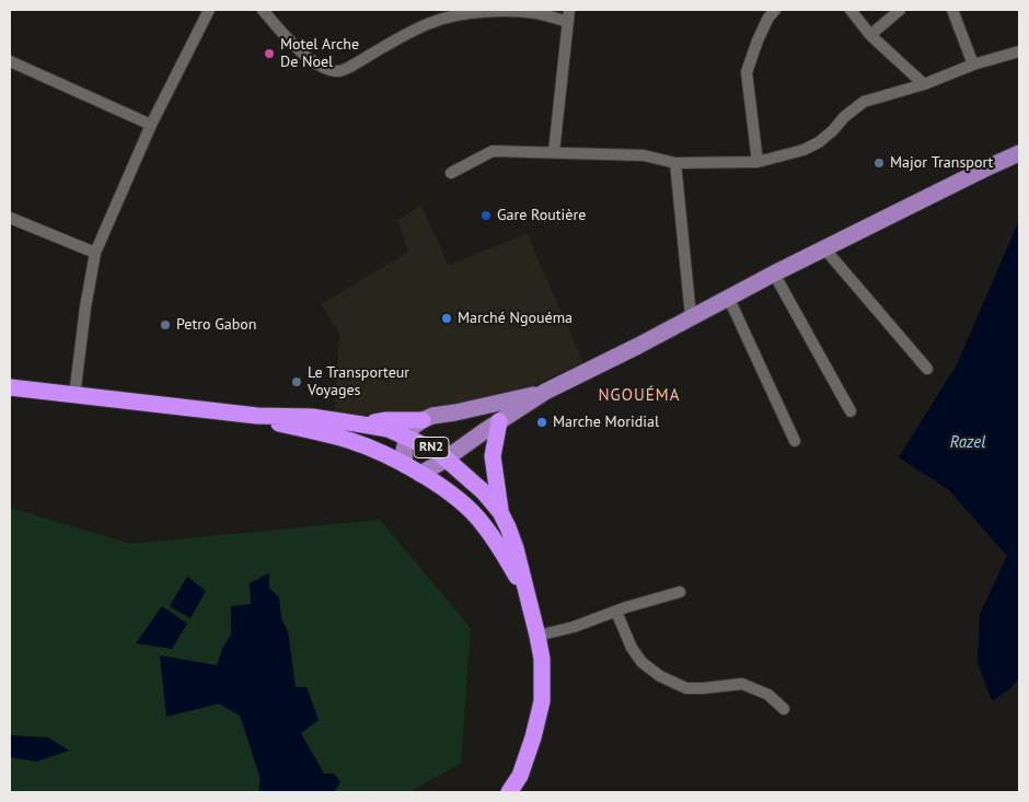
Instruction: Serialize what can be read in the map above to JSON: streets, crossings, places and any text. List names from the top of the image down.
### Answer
{
  "streets": {
    "highway": ["RN2"]
  },
  "districts": ["NGOUÉMA"],
  "water": ["Razel"],
  "places": [
    "Motel Arche De Noel",
    "Major Transport",
    "Gare Routière",
    "Marché Ngouéma",
    "Petro Gabon",
    "Le Transporteur Voyages",
    "Marche Moridial"
  ]
}
